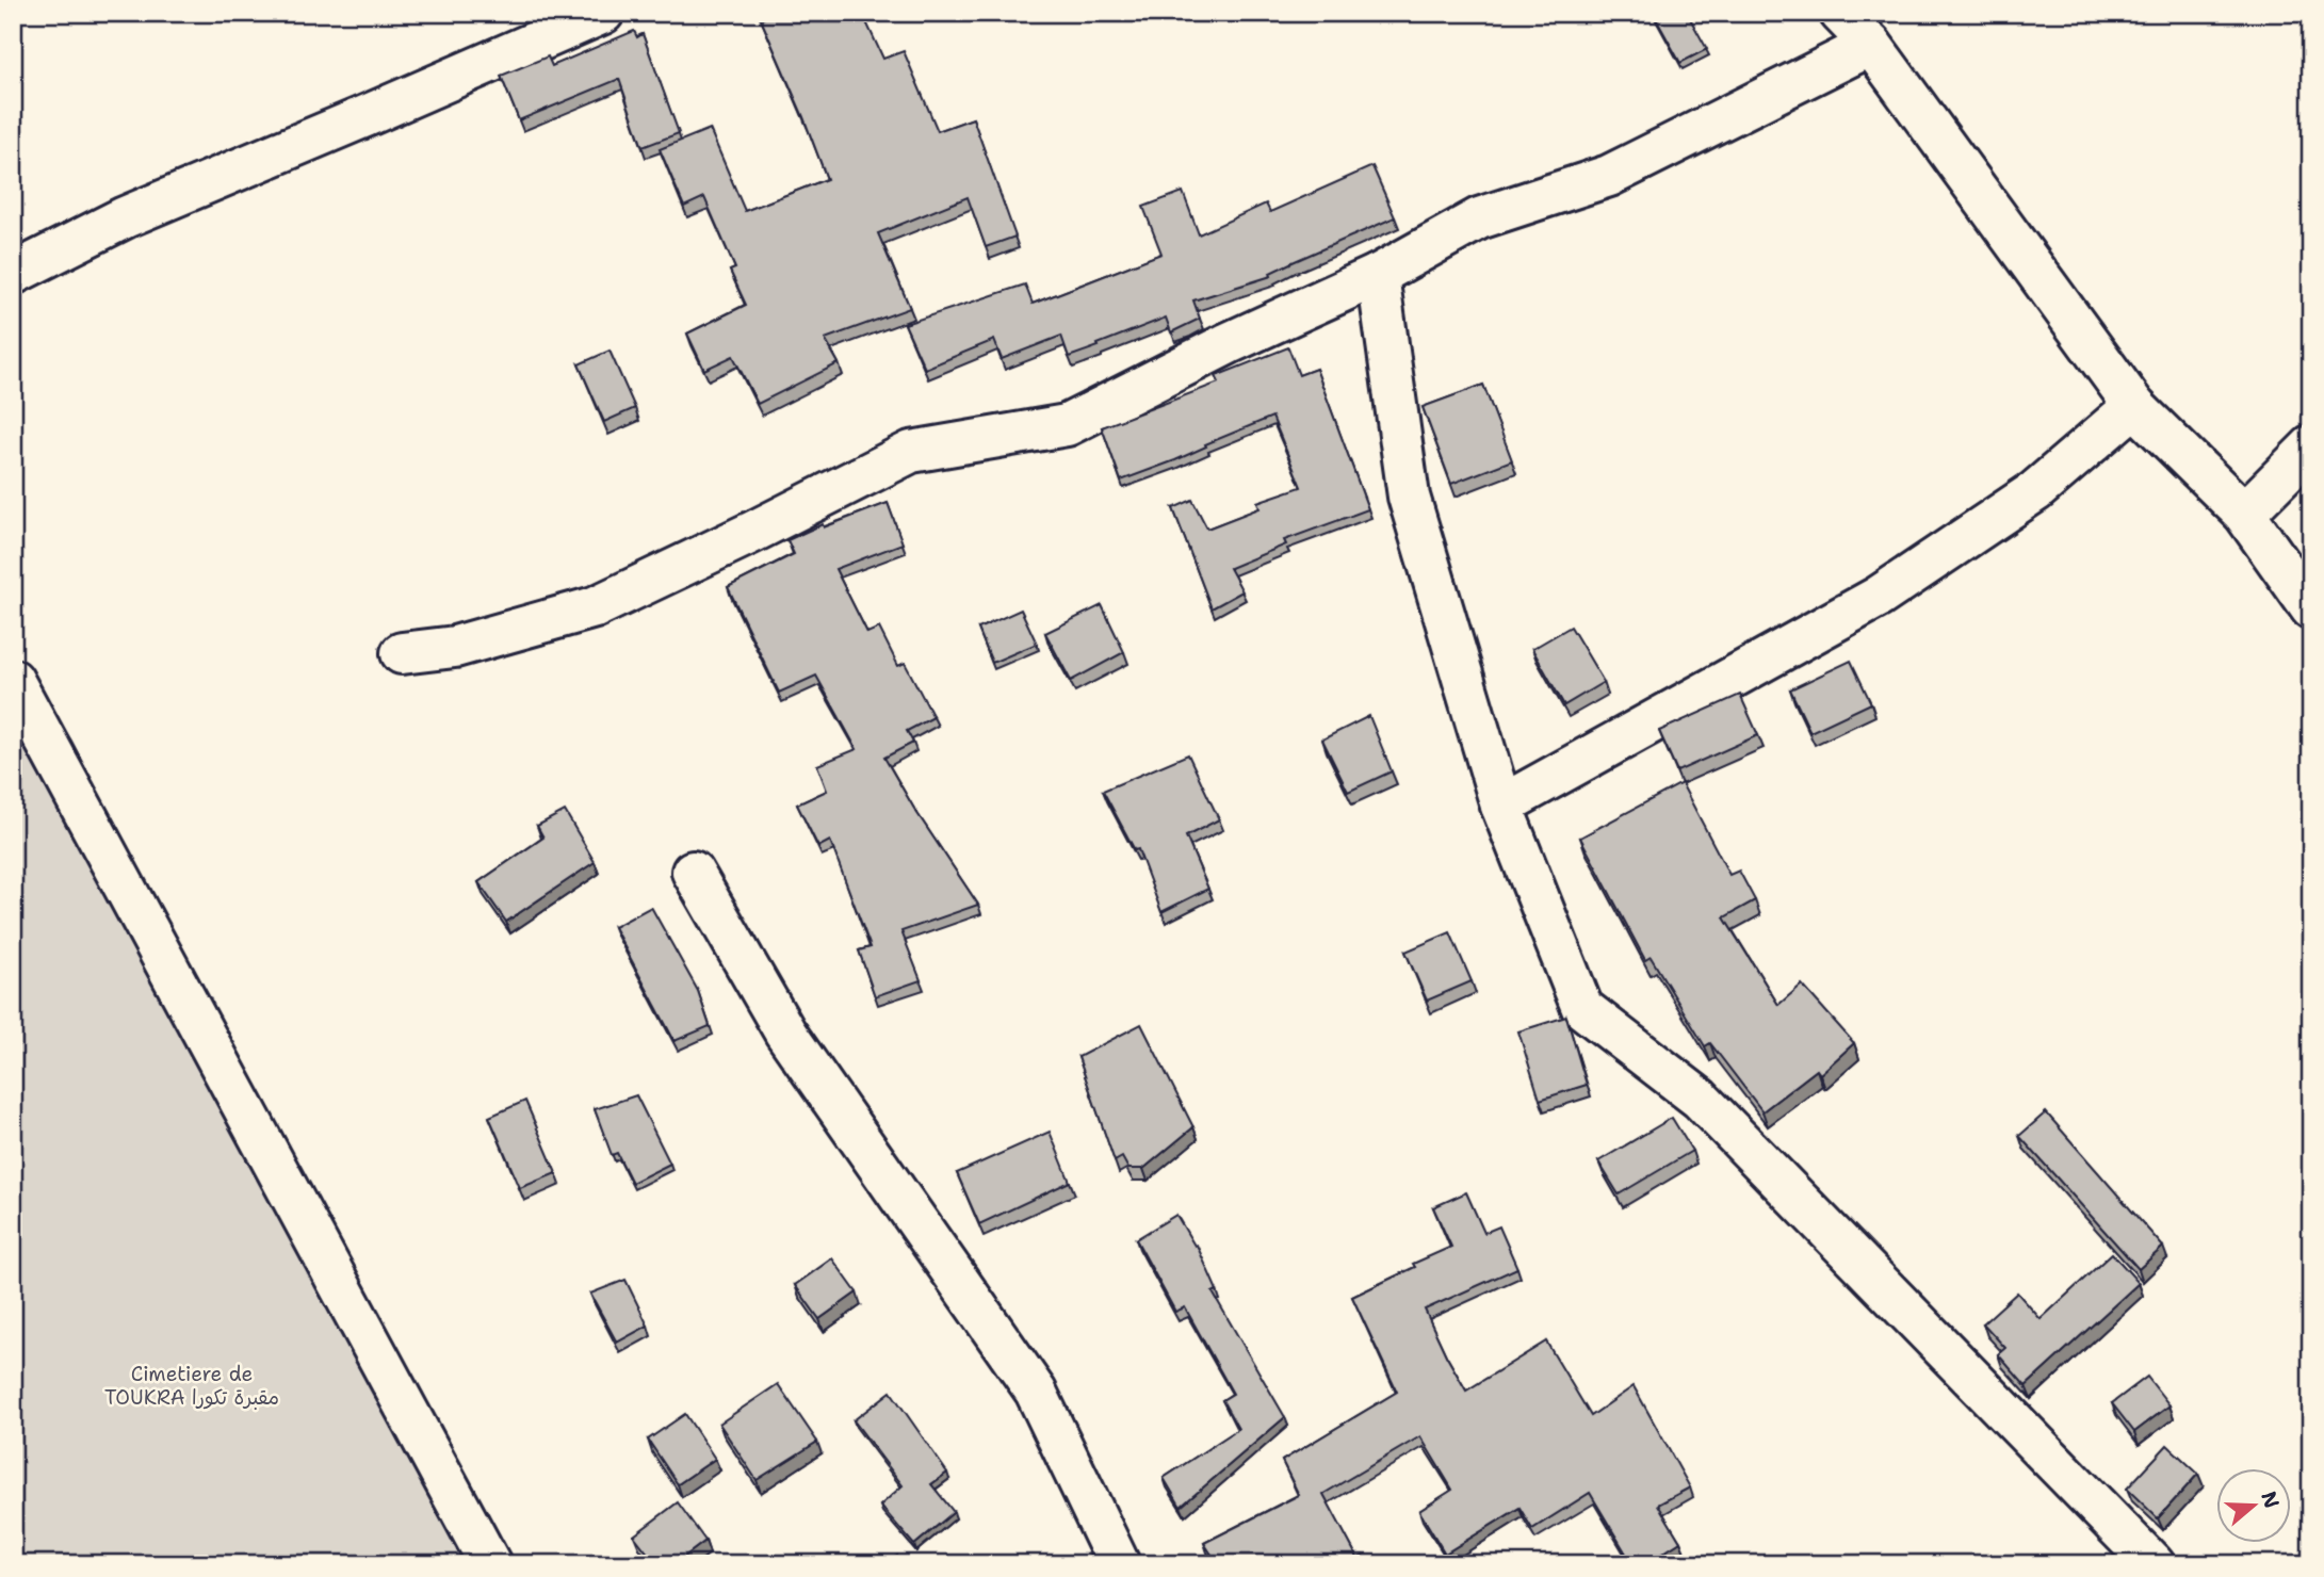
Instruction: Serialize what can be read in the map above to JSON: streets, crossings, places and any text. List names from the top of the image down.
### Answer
{
  "parks": ["Cimetiere de TOUKRA مقبرة تكورا"],
  "north": "right"
}
